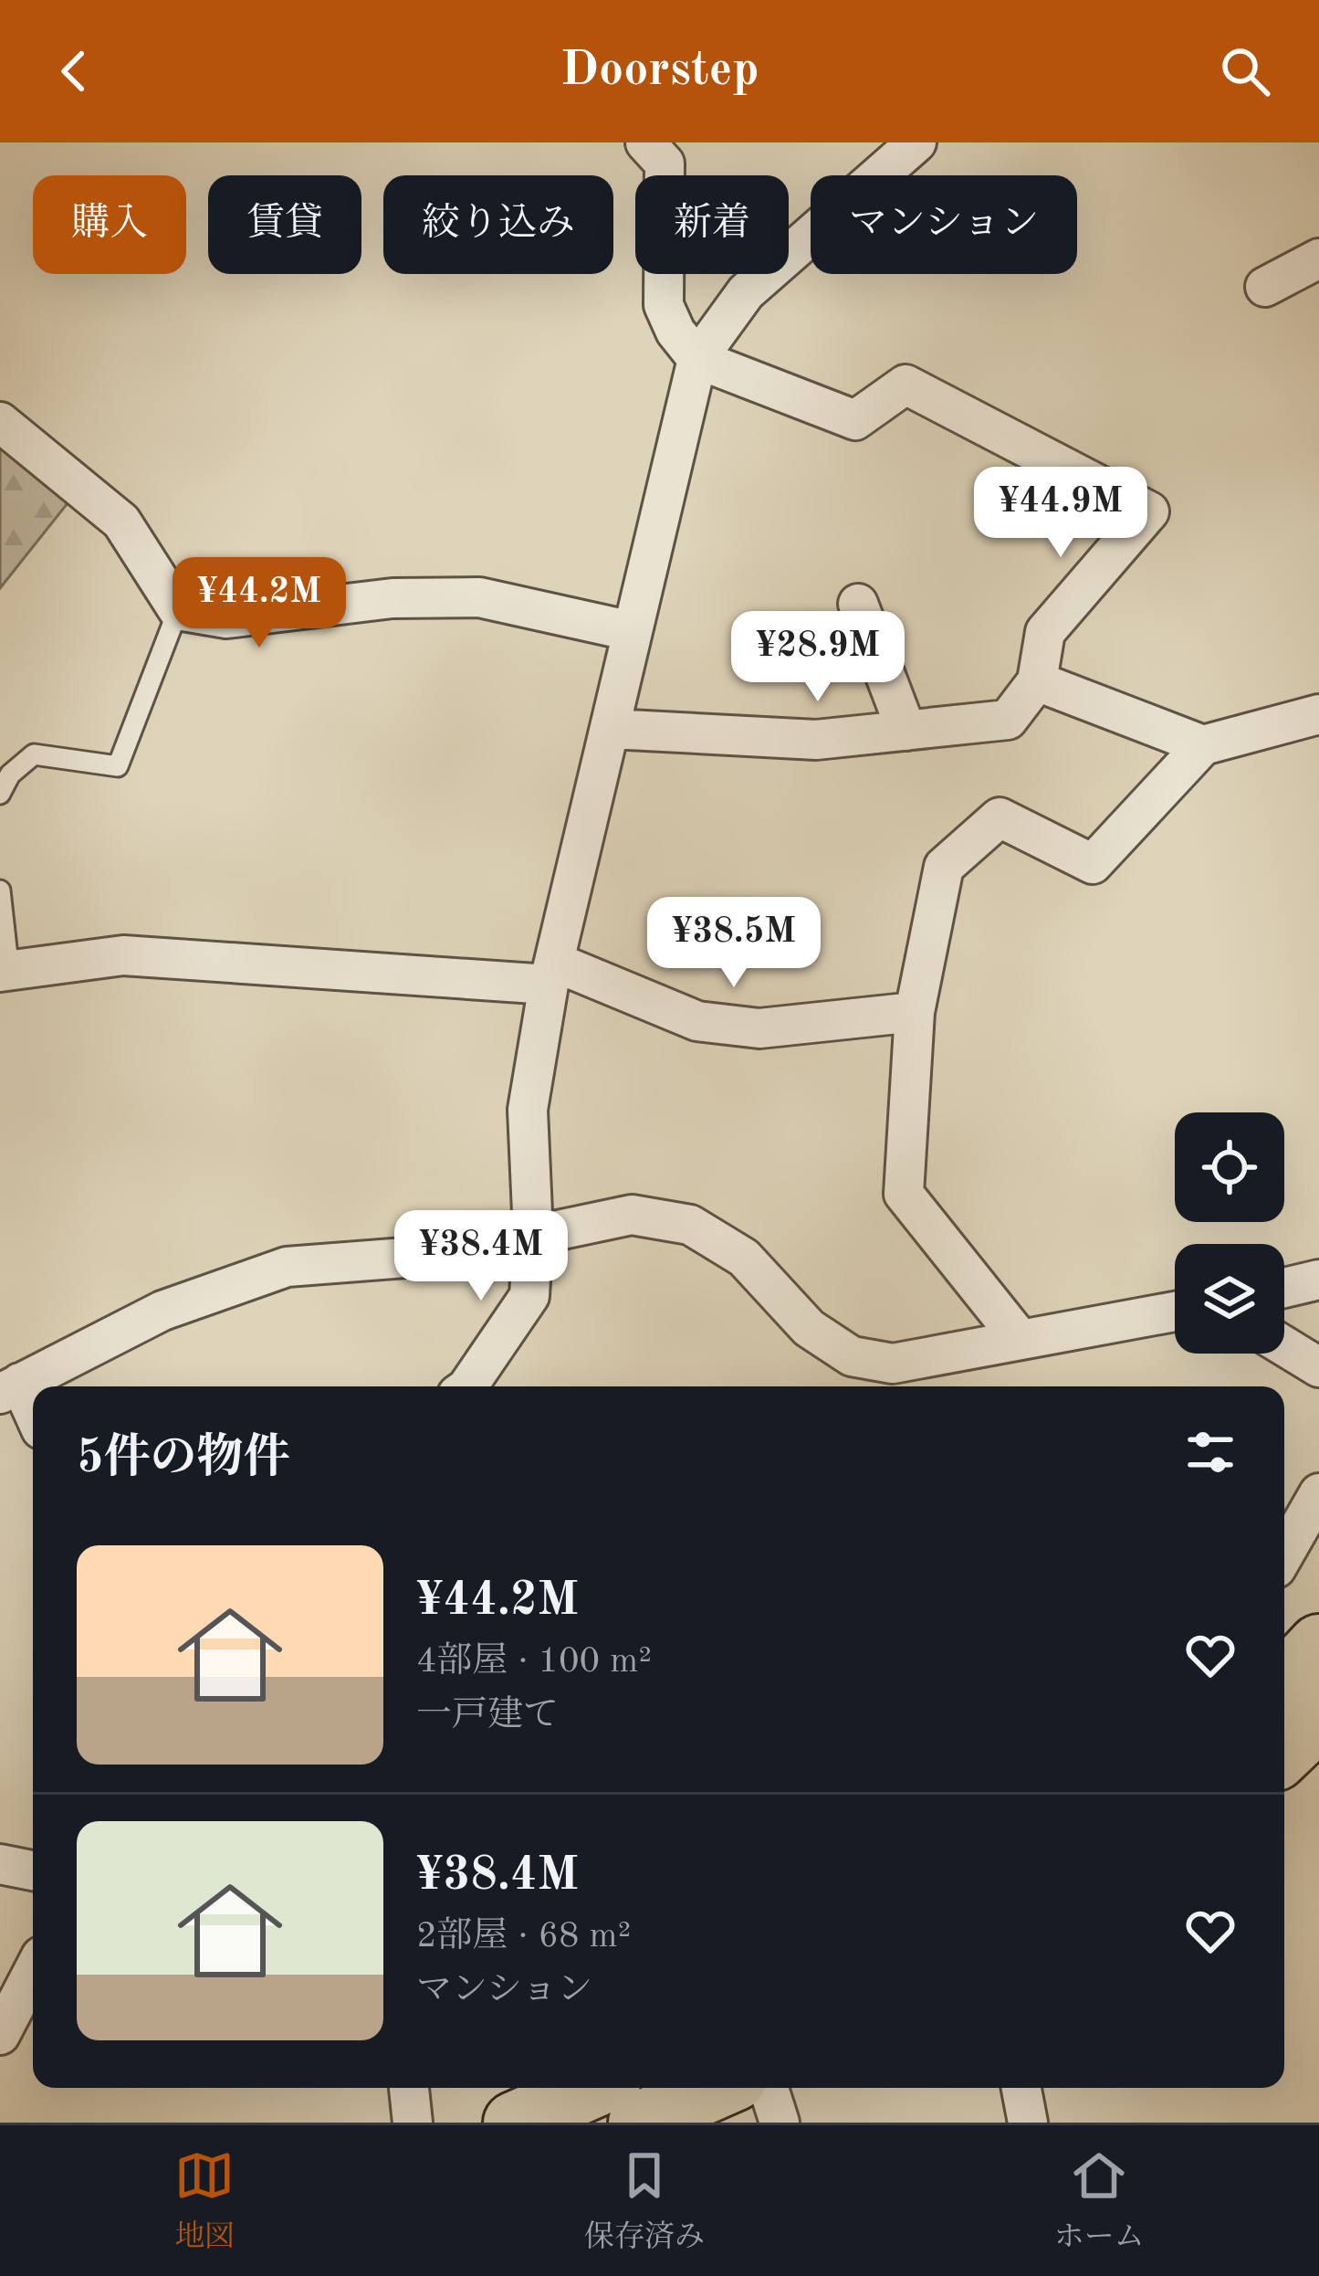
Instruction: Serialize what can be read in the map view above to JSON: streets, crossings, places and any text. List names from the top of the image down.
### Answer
{
  "page": {
    "header": "Doorstep",
    "chip": [
      "購入",
      "賃貸",
      "絞り込み",
      "新着",
      "マンション"
    ],
    "price": [
      "¥44.9M",
      "¥44.2M",
      "¥28.9M",
      "¥38.5M",
      "¥38.4M"
    ],
    "heading": "5件の物件",
    "list": [
      {
        "name": "¥44.2M",
        "note": "4部屋 · 100 m² · 一戸建て"
      },
      {
        "name": "¥38.4M",
        "note": "2部屋 · 68 m² · マンション"
      }
    ],
    "tabs": ["地図", "保存済み", "ホーム"]
  }
}
